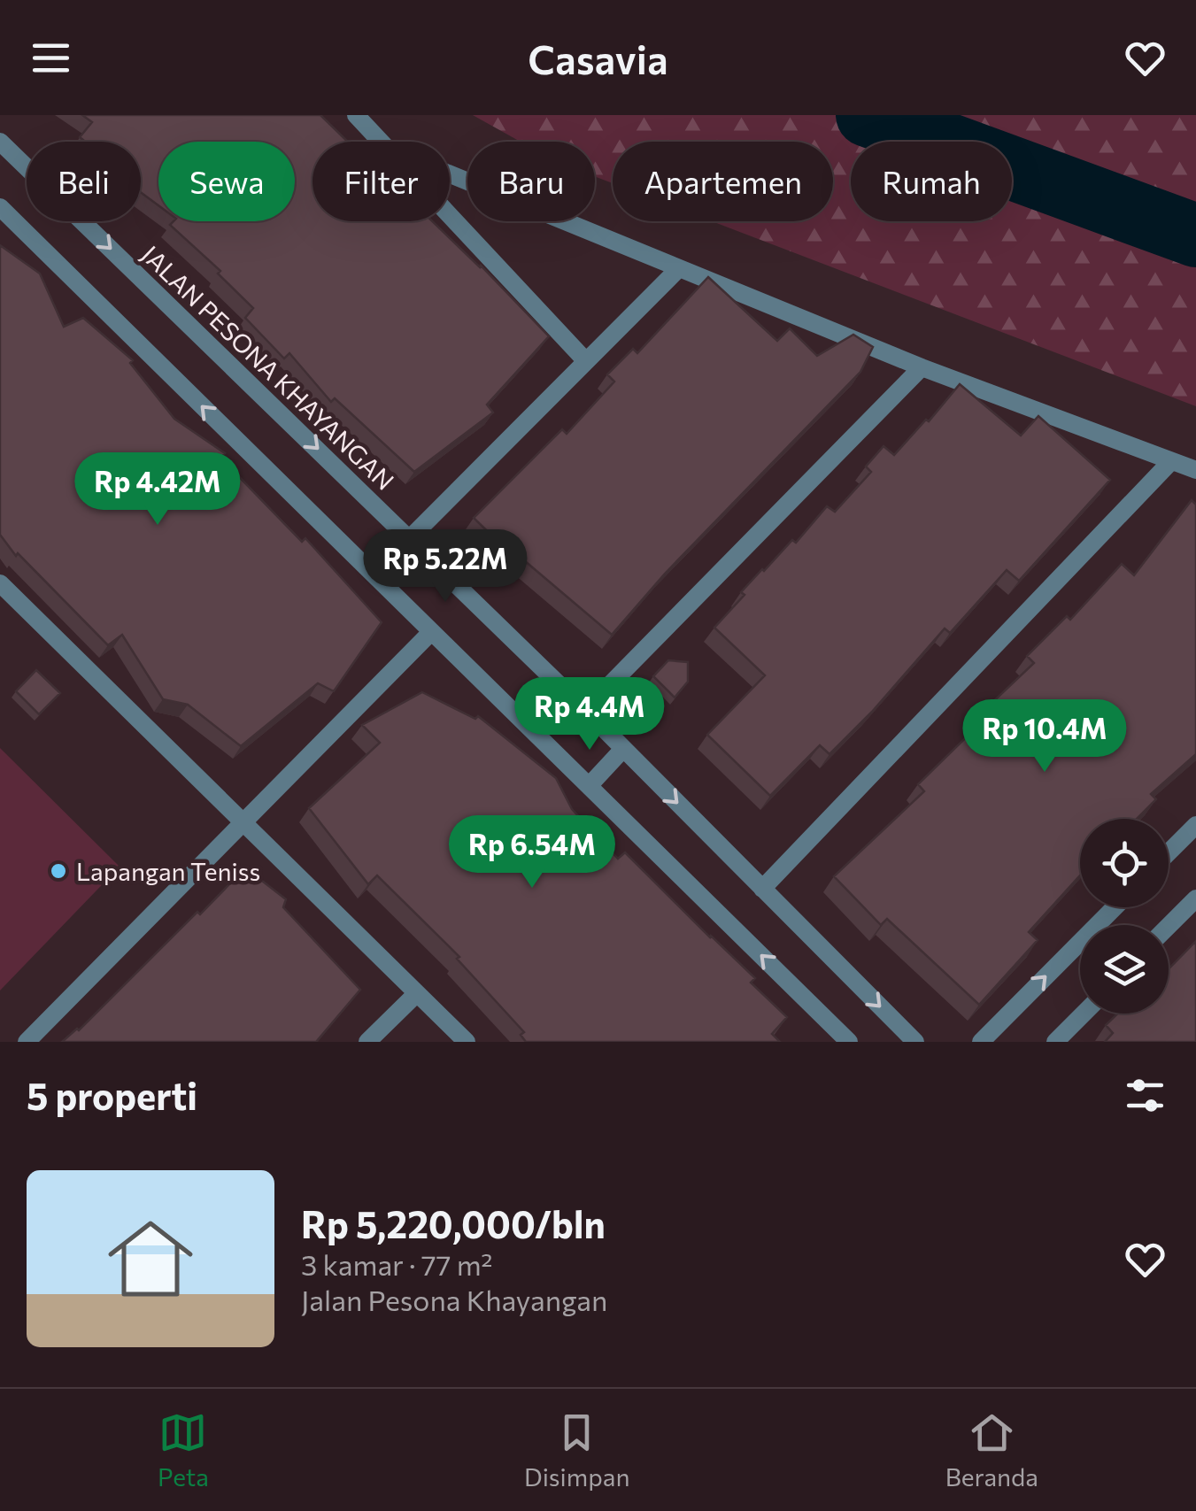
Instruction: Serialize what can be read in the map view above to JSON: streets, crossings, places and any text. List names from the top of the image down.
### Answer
{
  "streets": {
    "street": ["JALAN PESONA KHAYANGAN"]
  },
  "places": ["Lapangan Teniss"],
  "page": {
    "header": "Casavia",
    "chip": [
      "Beli",
      "Sewa",
      "Filter",
      "Baru",
      "Apartemen",
      "Rumah"
    ],
    "price": [
      "Rp 4.42M",
      "Rp 5.22M",
      "Rp 4.4M",
      "Rp 10.4M",
      "Rp 6.54M"
    ],
    "heading": "5 properti",
    "list": [
      {
        "name": "Rp 5,220,000/bln",
        "note": "3 kamar · 77 m² · Jalan Pesona Khayangan"
      }
    ],
    "tabs": ["Peta", "Disimpan", "Beranda"]
  }
}
